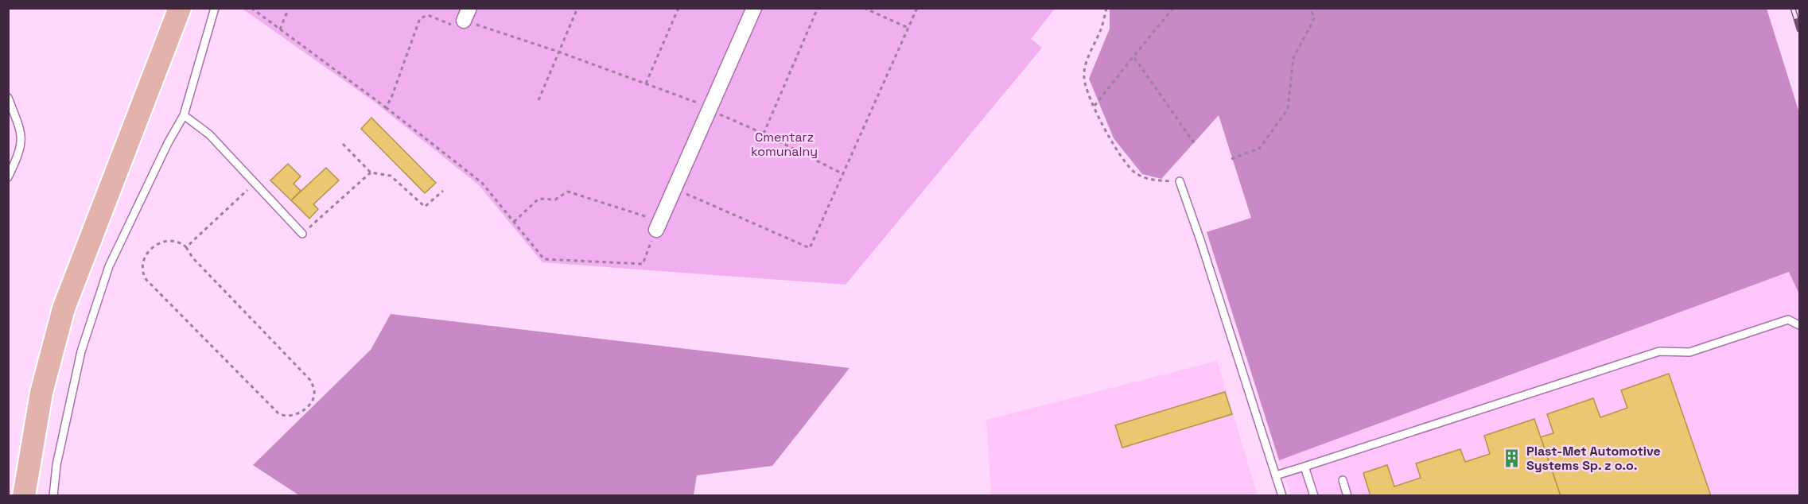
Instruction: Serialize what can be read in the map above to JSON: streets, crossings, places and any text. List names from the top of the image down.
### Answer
{
  "parks": ["Cmentarz komunalny"],
  "places": {
    "building": ["Plast-Met Automotive Systems Sp. z o.o."]
  }
}
